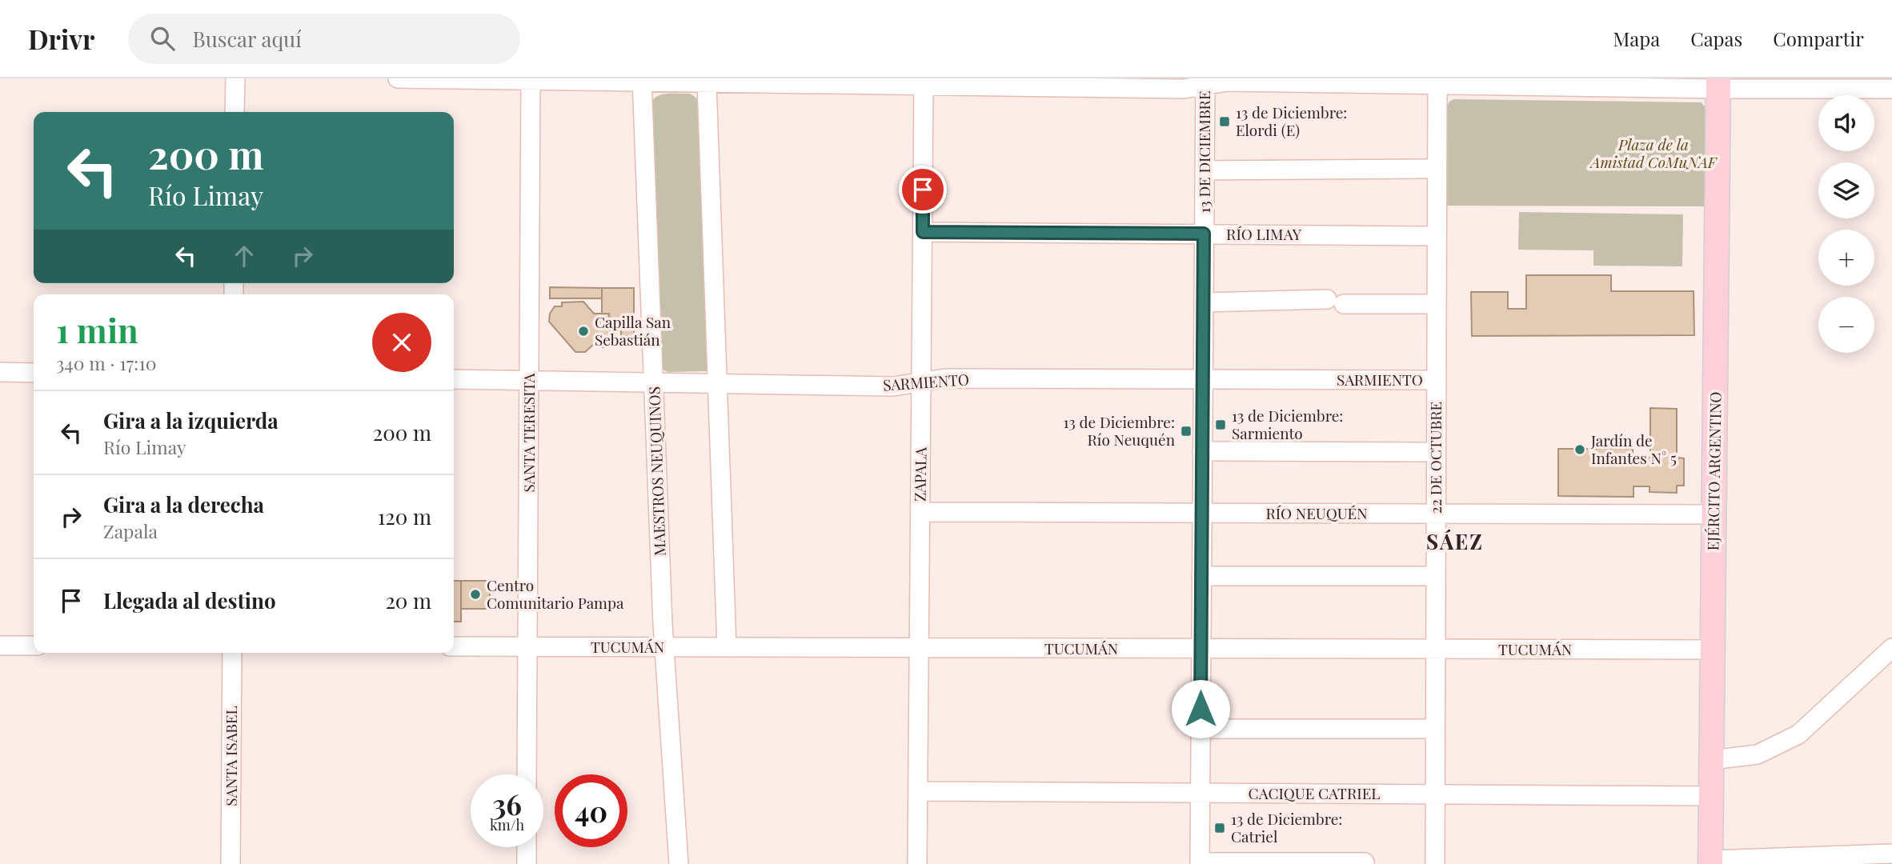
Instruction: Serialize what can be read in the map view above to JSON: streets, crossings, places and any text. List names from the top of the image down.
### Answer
{
  "streets": {
    "main road": ["EJÉRCITO ARGENTINO"],
    "street": [
      "13 DE DICIEMBRE",
      "RÍO LIMAY",
      "SARMIENTO",
      "SANTA TERESITA",
      "22 DE OCTUBRE",
      "MAESTROS NEUQUINOS",
      "ZAPALA",
      "RÍO NEUQUÉN",
      "TUCUMÁN",
      "SANTA ISABEL",
      "CACIQUE CATRIEL"
    ]
  },
  "crossings": [
    ["13 DE DICIEMBRE", "RÍO LIMAY"],
    ["13 DE DICIEMBRE", "SARMIENTO"],
    ["13 DE DICIEMBRE", "RÍO NEUQUÉN"],
    ["13 DE DICIEMBRE", "TUCUMÁN"],
    ["13 DE DICIEMBRE", "CACIQUE CATRIEL"],
    ["RÍO LIMAY", "22 DE OCTUBRE"],
    ["RÍO LIMAY", "ZAPALA"],
    ["SARMIENTO", "SANTA TERESITA"],
    ["SARMIENTO", "22 DE OCTUBRE"],
    ["SARMIENTO", "MAESTROS NEUQUINOS"],
    ["SARMIENTO", "ZAPALA"],
    ["SANTA TERESITA", "TUCUMÁN"],
    ["22 DE OCTUBRE", "RÍO NEUQUÉN"],
    ["22 DE OCTUBRE", "TUCUMÁN"],
    ["22 DE OCTUBRE", "CACIQUE CATRIEL"],
    ["MAESTROS NEUQUINOS", "TUCUMÁN"],
    ["EJÉRCITO ARGENTINO", "RÍO NEUQUÉN"],
    ["EJÉRCITO ARGENTINO", "TUCUMÁN"],
    ["EJÉRCITO ARGENTINO", "CACIQUE CATRIEL"],
    ["ZAPALA", "RÍO NEUQUÉN"],
    ["ZAPALA", "TUCUMÁN"],
    ["ZAPALA", "CACIQUE CATRIEL"]
  ],
  "districts": ["SÁEZ"],
  "parks": ["Plaza de la Amistad CoMuNAF"],
  "places": {
    "transit": [
      "13 de Diciembre: Elordi (E)",
      "13 de Diciembre: Sarmiento",
      "13 de Diciembre: Río Neuquén",
      "13 de Diciembre: Catriel"
    ],
    "other": ["Capilla San Sebastián", "Jardín de Infantes N° 5", "Centro Comunitario Pampa"]
  },
  "page": {
    "header": "Drivr",
    "search": "Buscar aquí",
    "nav": ["Mapa", "Capas", "Compartir"],
    "map_buttons": ["+", "−"],
    "turn": ["200 m", "Río Limay"],
    "heading": ["1 min", "340 m · 17:10"],
    "list": [
      {
        "name": "Gira a la izquierda",
        "note": "Río Limay",
        "value": "200 m"
      },
      {
        "name": "Gira a la derecha",
        "note": "Zapala",
        "value": "120 m"
      },
      {
        "name": "Llegada al destino",
        "value": "20 m"
      }
    ],
    "speed": "36 km/h",
    "limit": "40"
  }
}
